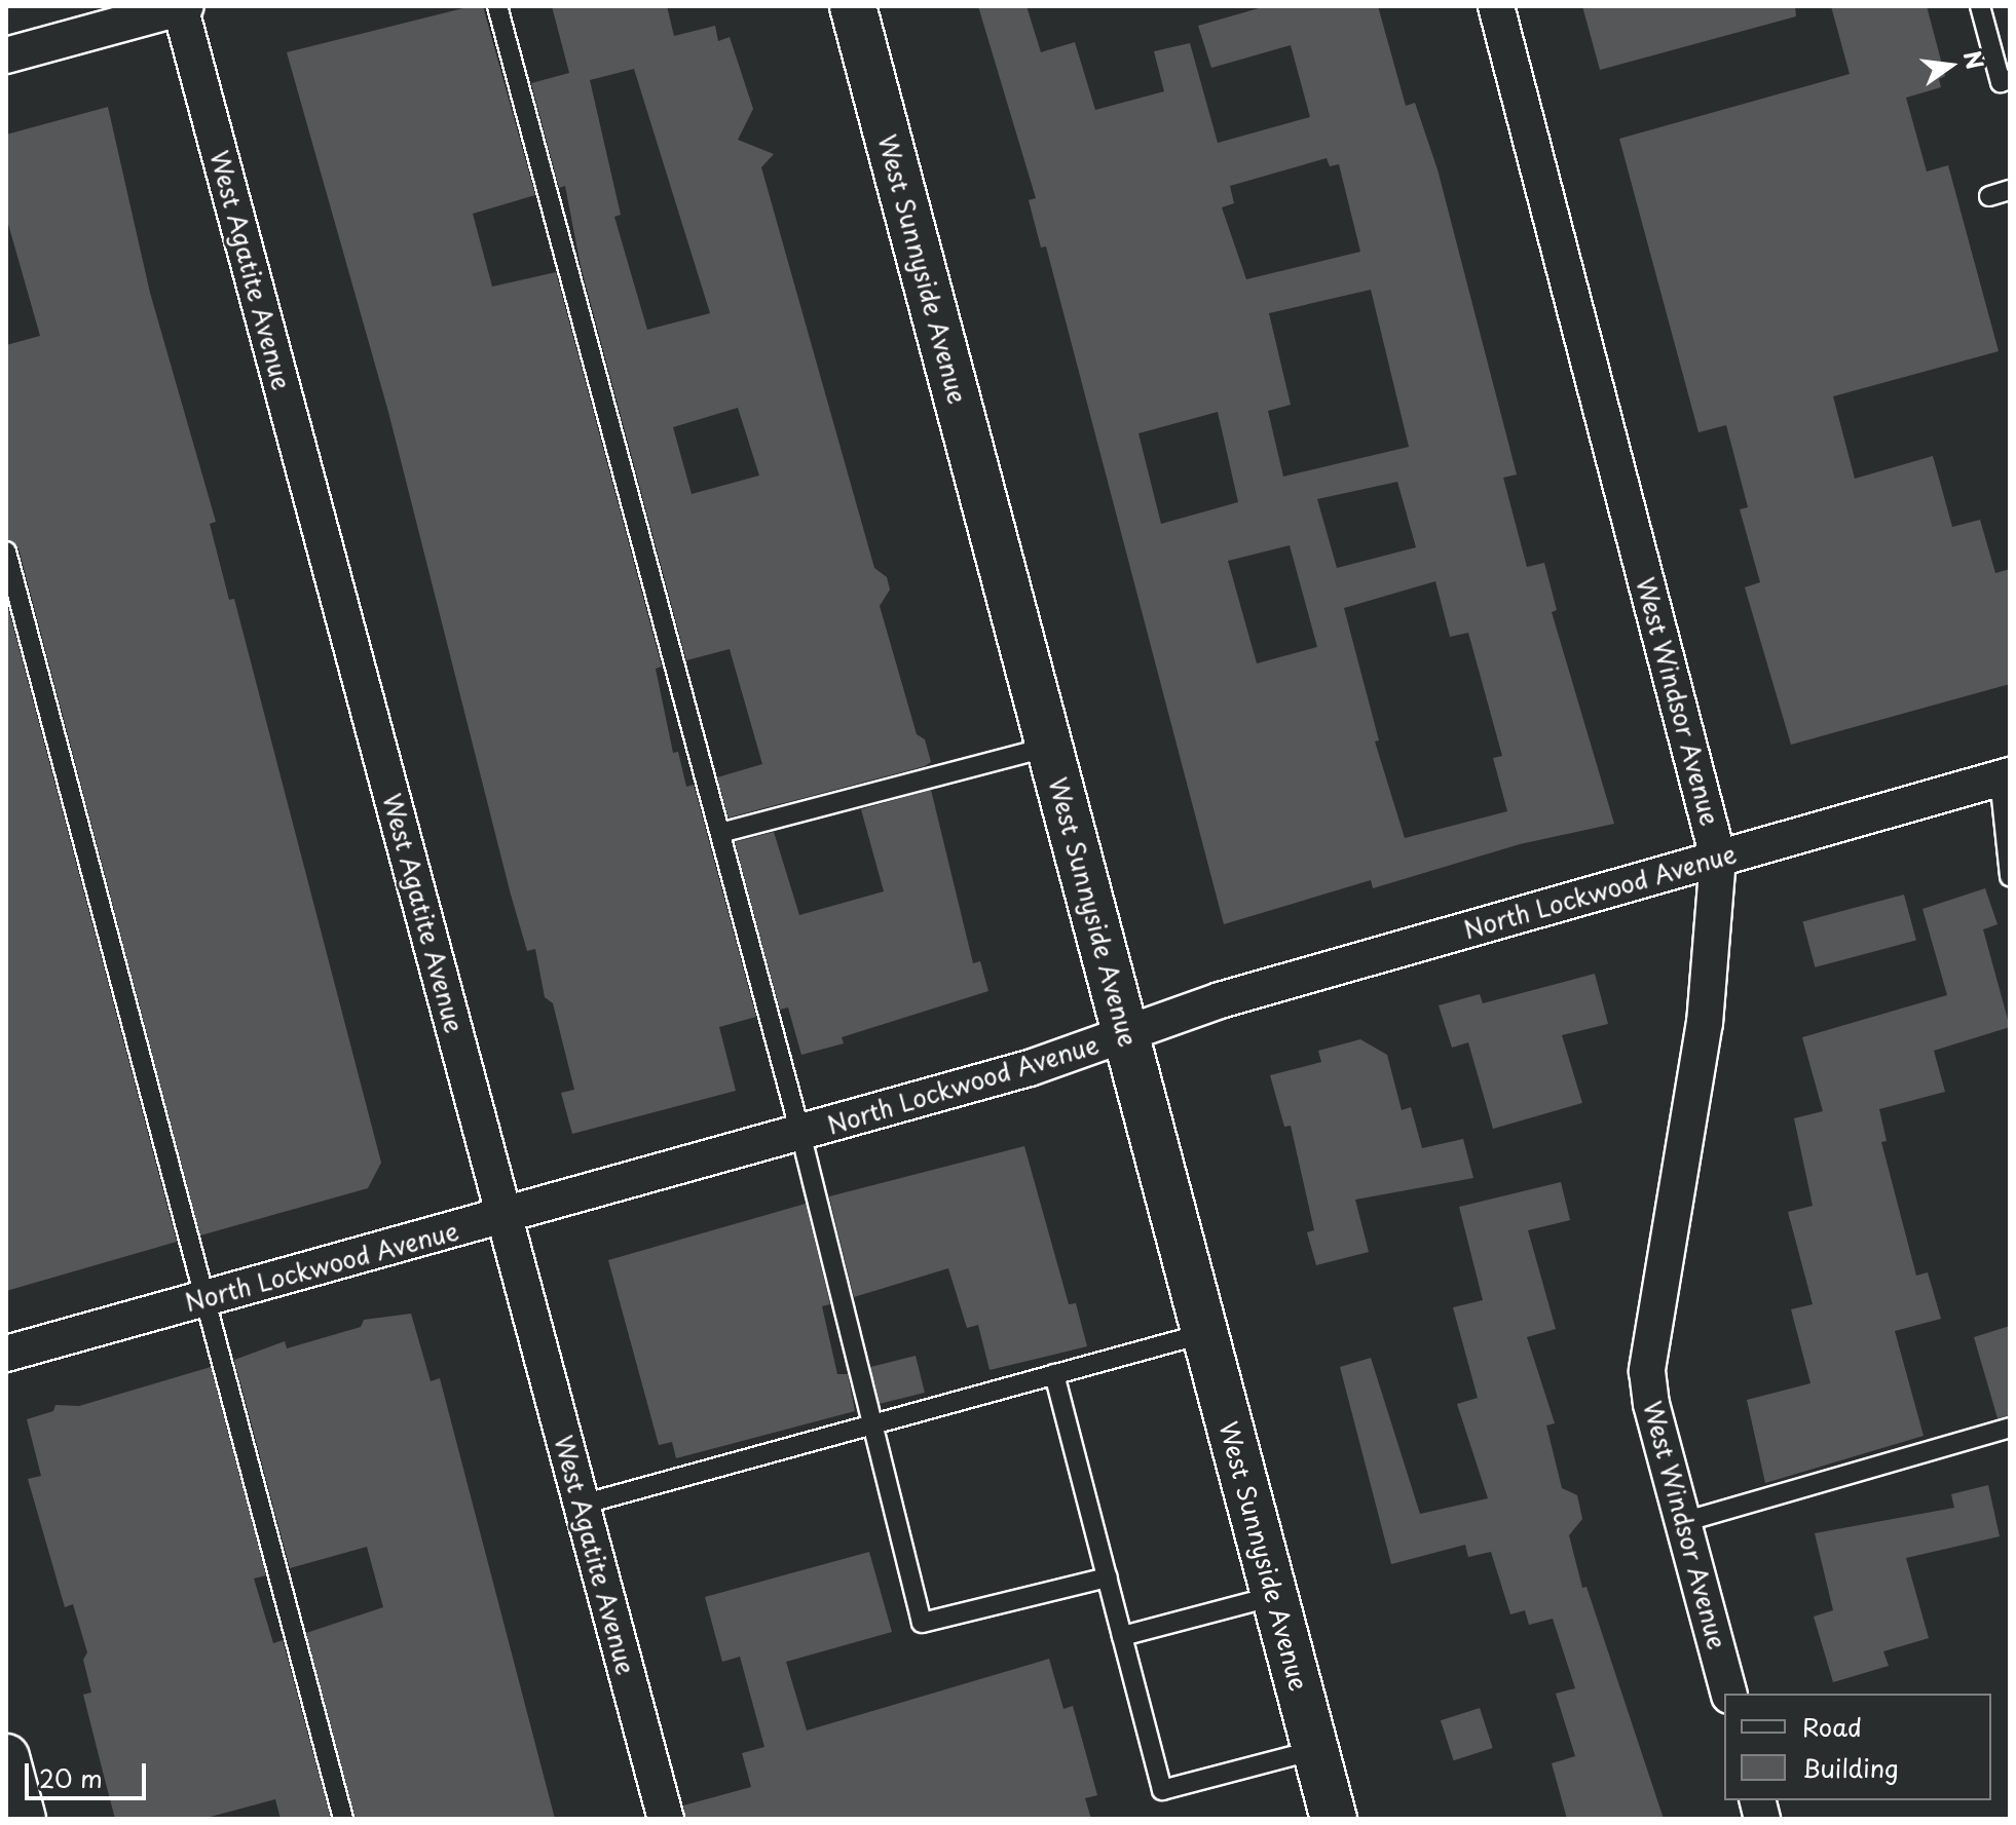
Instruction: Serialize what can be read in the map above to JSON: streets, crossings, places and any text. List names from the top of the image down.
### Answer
{
  "streets": {
    "street": [
      "West Sunnyside Avenue",
      "West Agatite Avenue",
      "West Windsor Avenue",
      "North Lockwood Avenue"
    ]
  },
  "crossings": [
    ["West Sunnyside Avenue", "North Lockwood Avenue"],
    ["West Agatite Avenue", "North Lockwood Avenue"],
    ["West Windsor Avenue", "North Lockwood Avenue"]
  ],
  "legend": ["Road", "Building"],
  "scale_bar": "20 m",
  "north": "right"
}
